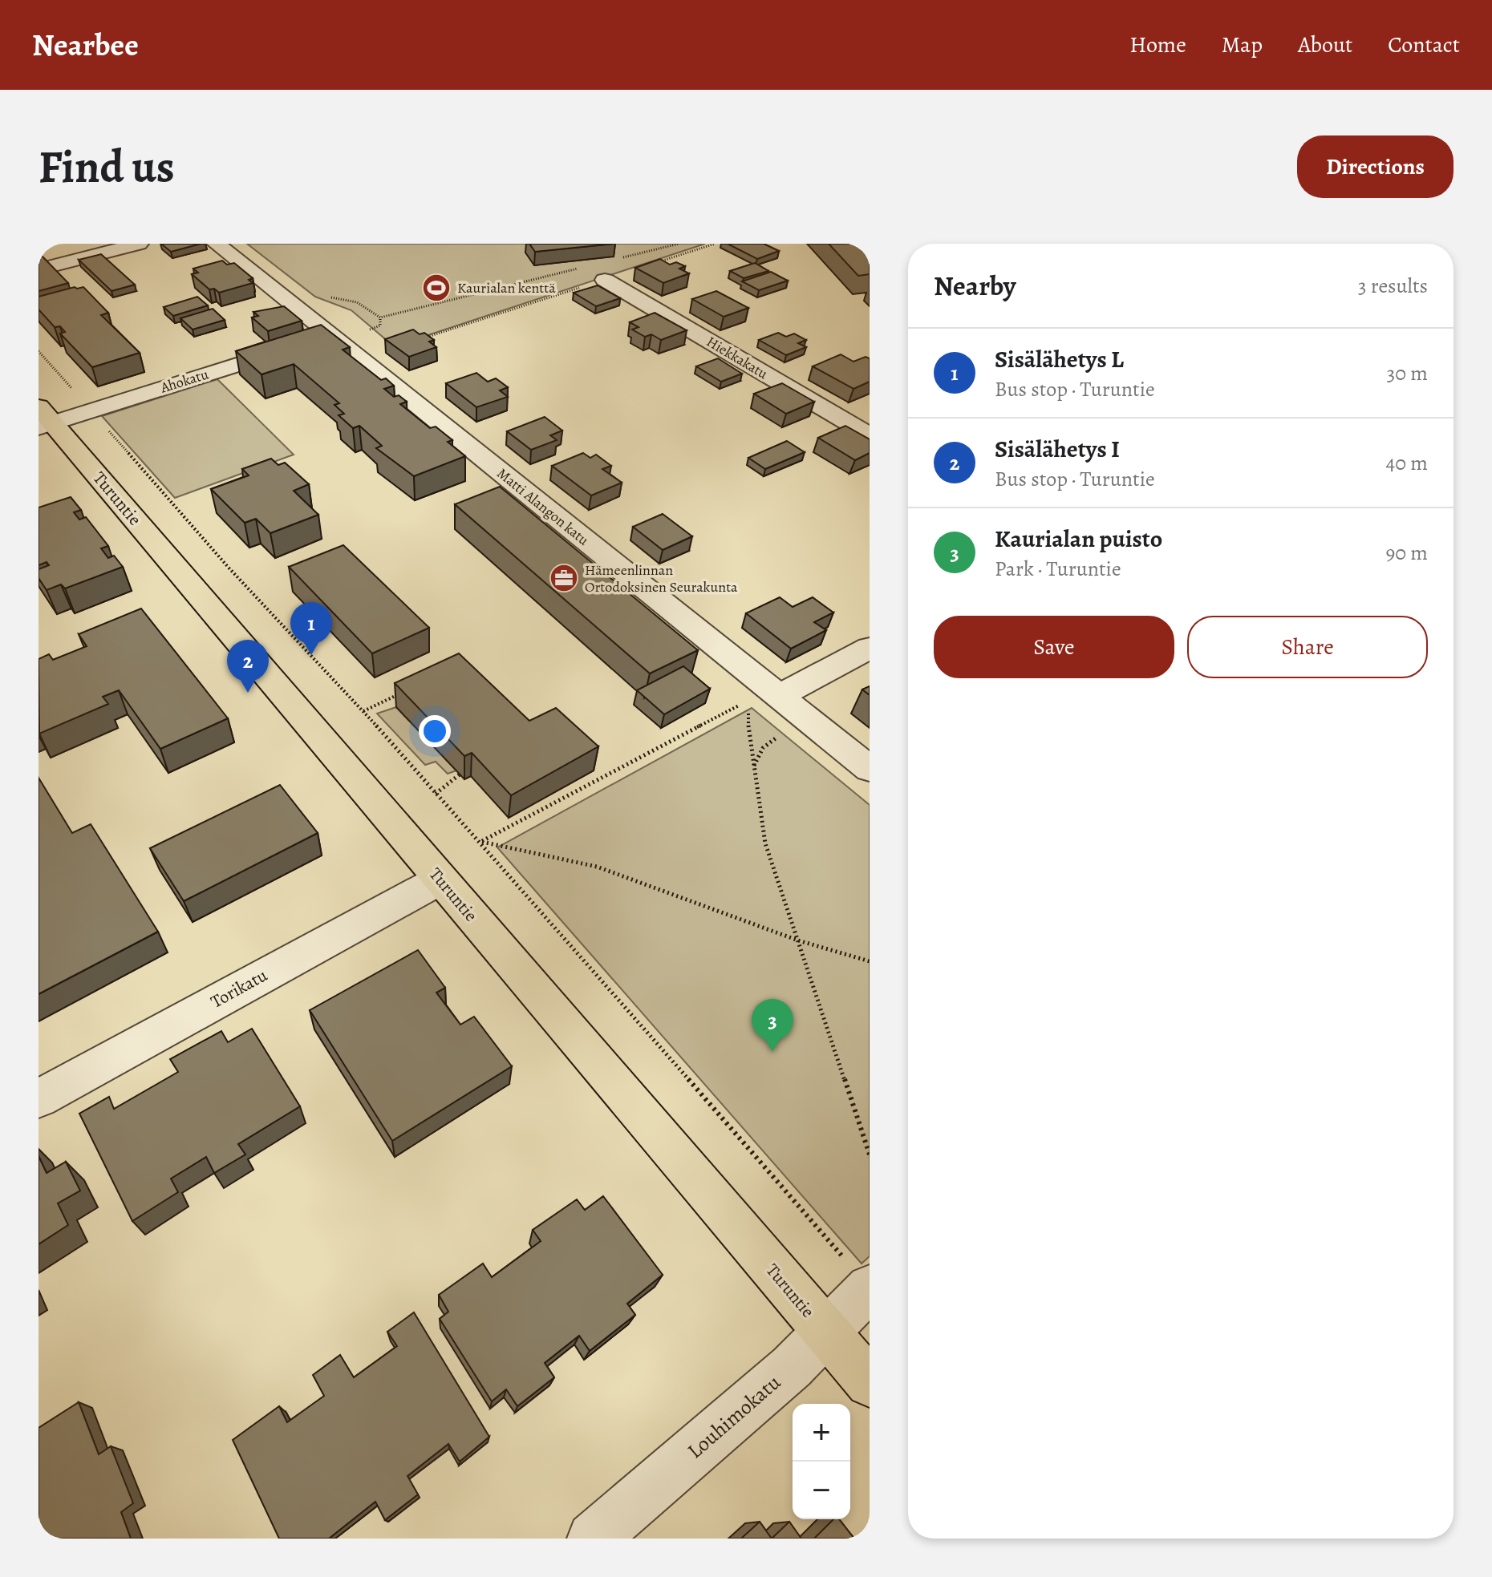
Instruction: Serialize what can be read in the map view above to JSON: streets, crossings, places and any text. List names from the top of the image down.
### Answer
{
  "streets": {
    "main road": ["Turuntie"],
    "street": [
      "Hiekkakatu",
      "Ahokatu",
      "Matti Alangon katu",
      "Torikatu",
      "Louhimokatu"
    ]
  },
  "crossings": [
    ["Ahokatu", "Turuntie"],
    ["Ahokatu", "Matti Alangon katu"],
    ["Turuntie", "Torikatu"],
    ["Turuntie", "Louhimokatu"]
  ],
  "places": {
    "sports": ["Kaurialan kenttä"],
    "office": ["Hämeenlinnan Ortodoksinen Seurakunta"]
  },
  "page": {
    "header": "Nearbee",
    "nav": [
      "Home",
      "Map",
      "About",
      "Contact"
    ],
    "buttons": [
      "Directions",
      ["Save", "Share"]
    ],
    "title": "Find us",
    "heading": ["Nearby", "3 results"],
    "list": [
      {
        "mark": "1",
        "name": "Sisälähetys L",
        "note": "Bus stop · Turuntie",
        "value": "30 m"
      },
      {
        "mark": "2",
        "name": "Sisälähetys I",
        "note": "Bus stop · Turuntie",
        "value": "40 m"
      },
      {
        "mark": "3",
        "name": "Kaurialan puisto",
        "note": "Park · Turuntie",
        "value": "90 m"
      }
    ],
    "pins": ["1", "2", "3"],
    "map_buttons": ["+", "−"]
  }
}
